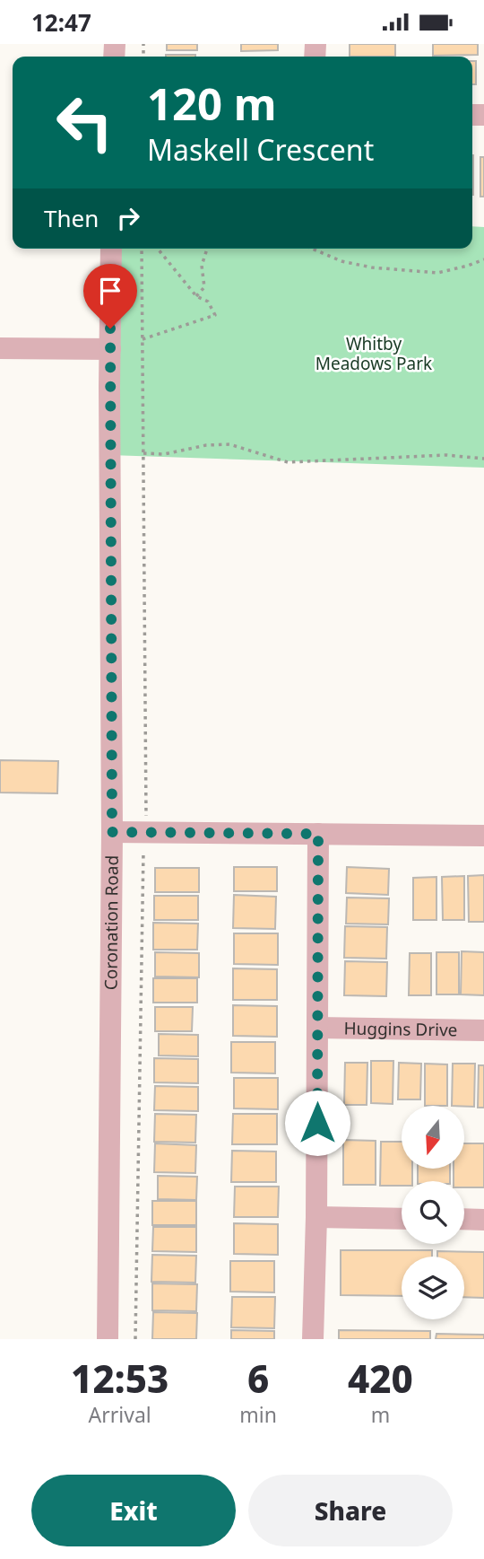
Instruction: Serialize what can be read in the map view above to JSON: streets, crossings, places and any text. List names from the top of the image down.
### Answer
{
  "streets": {
    "street": ["Coronation Road", "Huggins Drive"]
  },
  "parks": ["Whitby Meadows Park"],
  "north": "bottom",
  "page": {
    "status": "12:47",
    "turn": ["120 m", "Maskell Crescent"],
    "then": "Then",
    "eta": [
      "12:53",
      "Arrival",
      "6",
      "min",
      "420",
      "m"
    ],
    "buttons": ["Exit", "Share"]
  }
}
